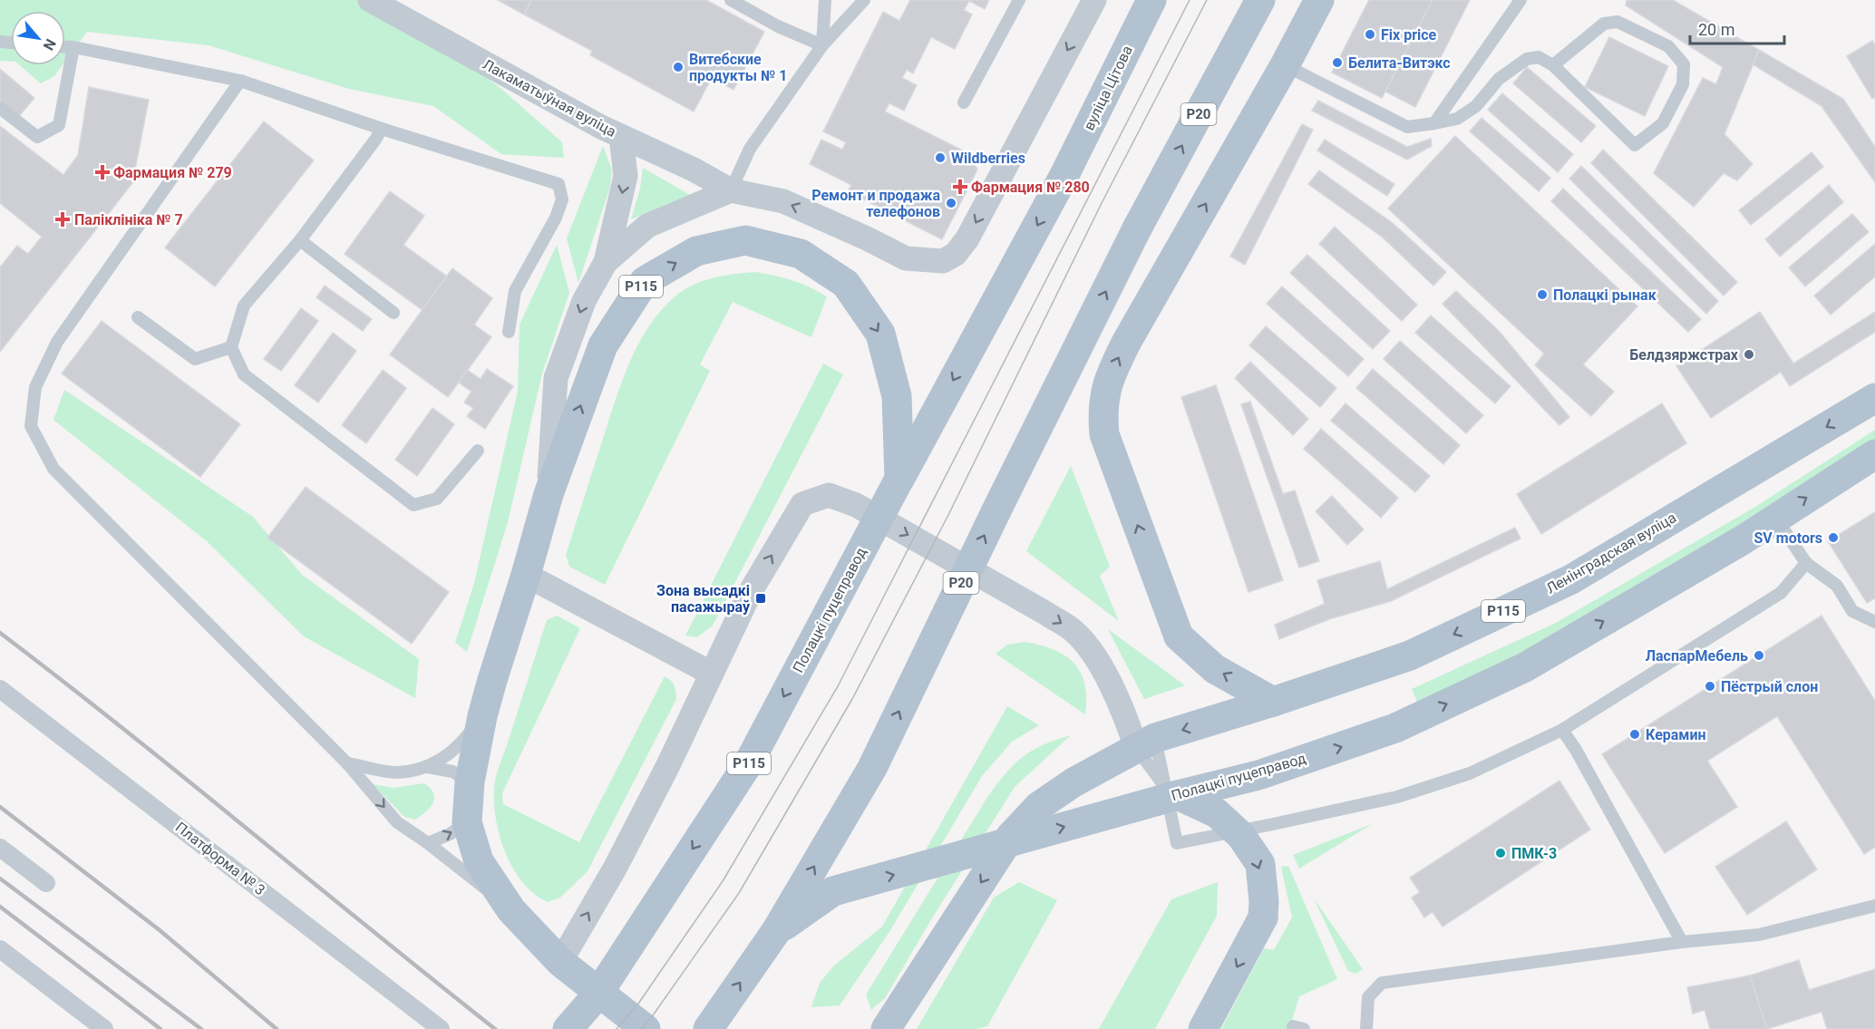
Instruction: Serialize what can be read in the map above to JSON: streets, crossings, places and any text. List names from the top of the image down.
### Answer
{
  "streets": {
    "main road": [
      "вуліца Цітова",
      "Р20",
      "Р115",
      "Ленінградская вуліца",
      "Полацкі пуцеправод"
    ],
    "street": ["Лакаматыўная вуліца", "Платформа № 3"]
  },
  "crossings": [
    ["вуліца Цітова", "Полацкі пуцеправод"],
    ["Р115", "Ленінградская вуліца"],
    ["Р115", "Полацкі пуцеправод"]
  ],
  "one_way": ["Ленінградская вуліца"],
  "places": {
    "other": [
      "Fix price",
      "Белита-Витэкс",
      "Витебские продукты № 1",
      "Wildberries",
      "Ремонт и продажа телефонов",
      "Полацкі рынак",
      "Белдзяржстрах",
      "SV motors",
      "ЛаспарМебель",
      "Пёстрый слон",
      "Керамин",
      "ПМК-3"
    ],
    "health": ["Фармация № 279", "Фармация № 280", "Паліклініка № 7"],
    "transit": ["Зона высадкі пасажыраў"]
  },
  "scale_bar": "20 m",
  "north": "bottom right"
}
